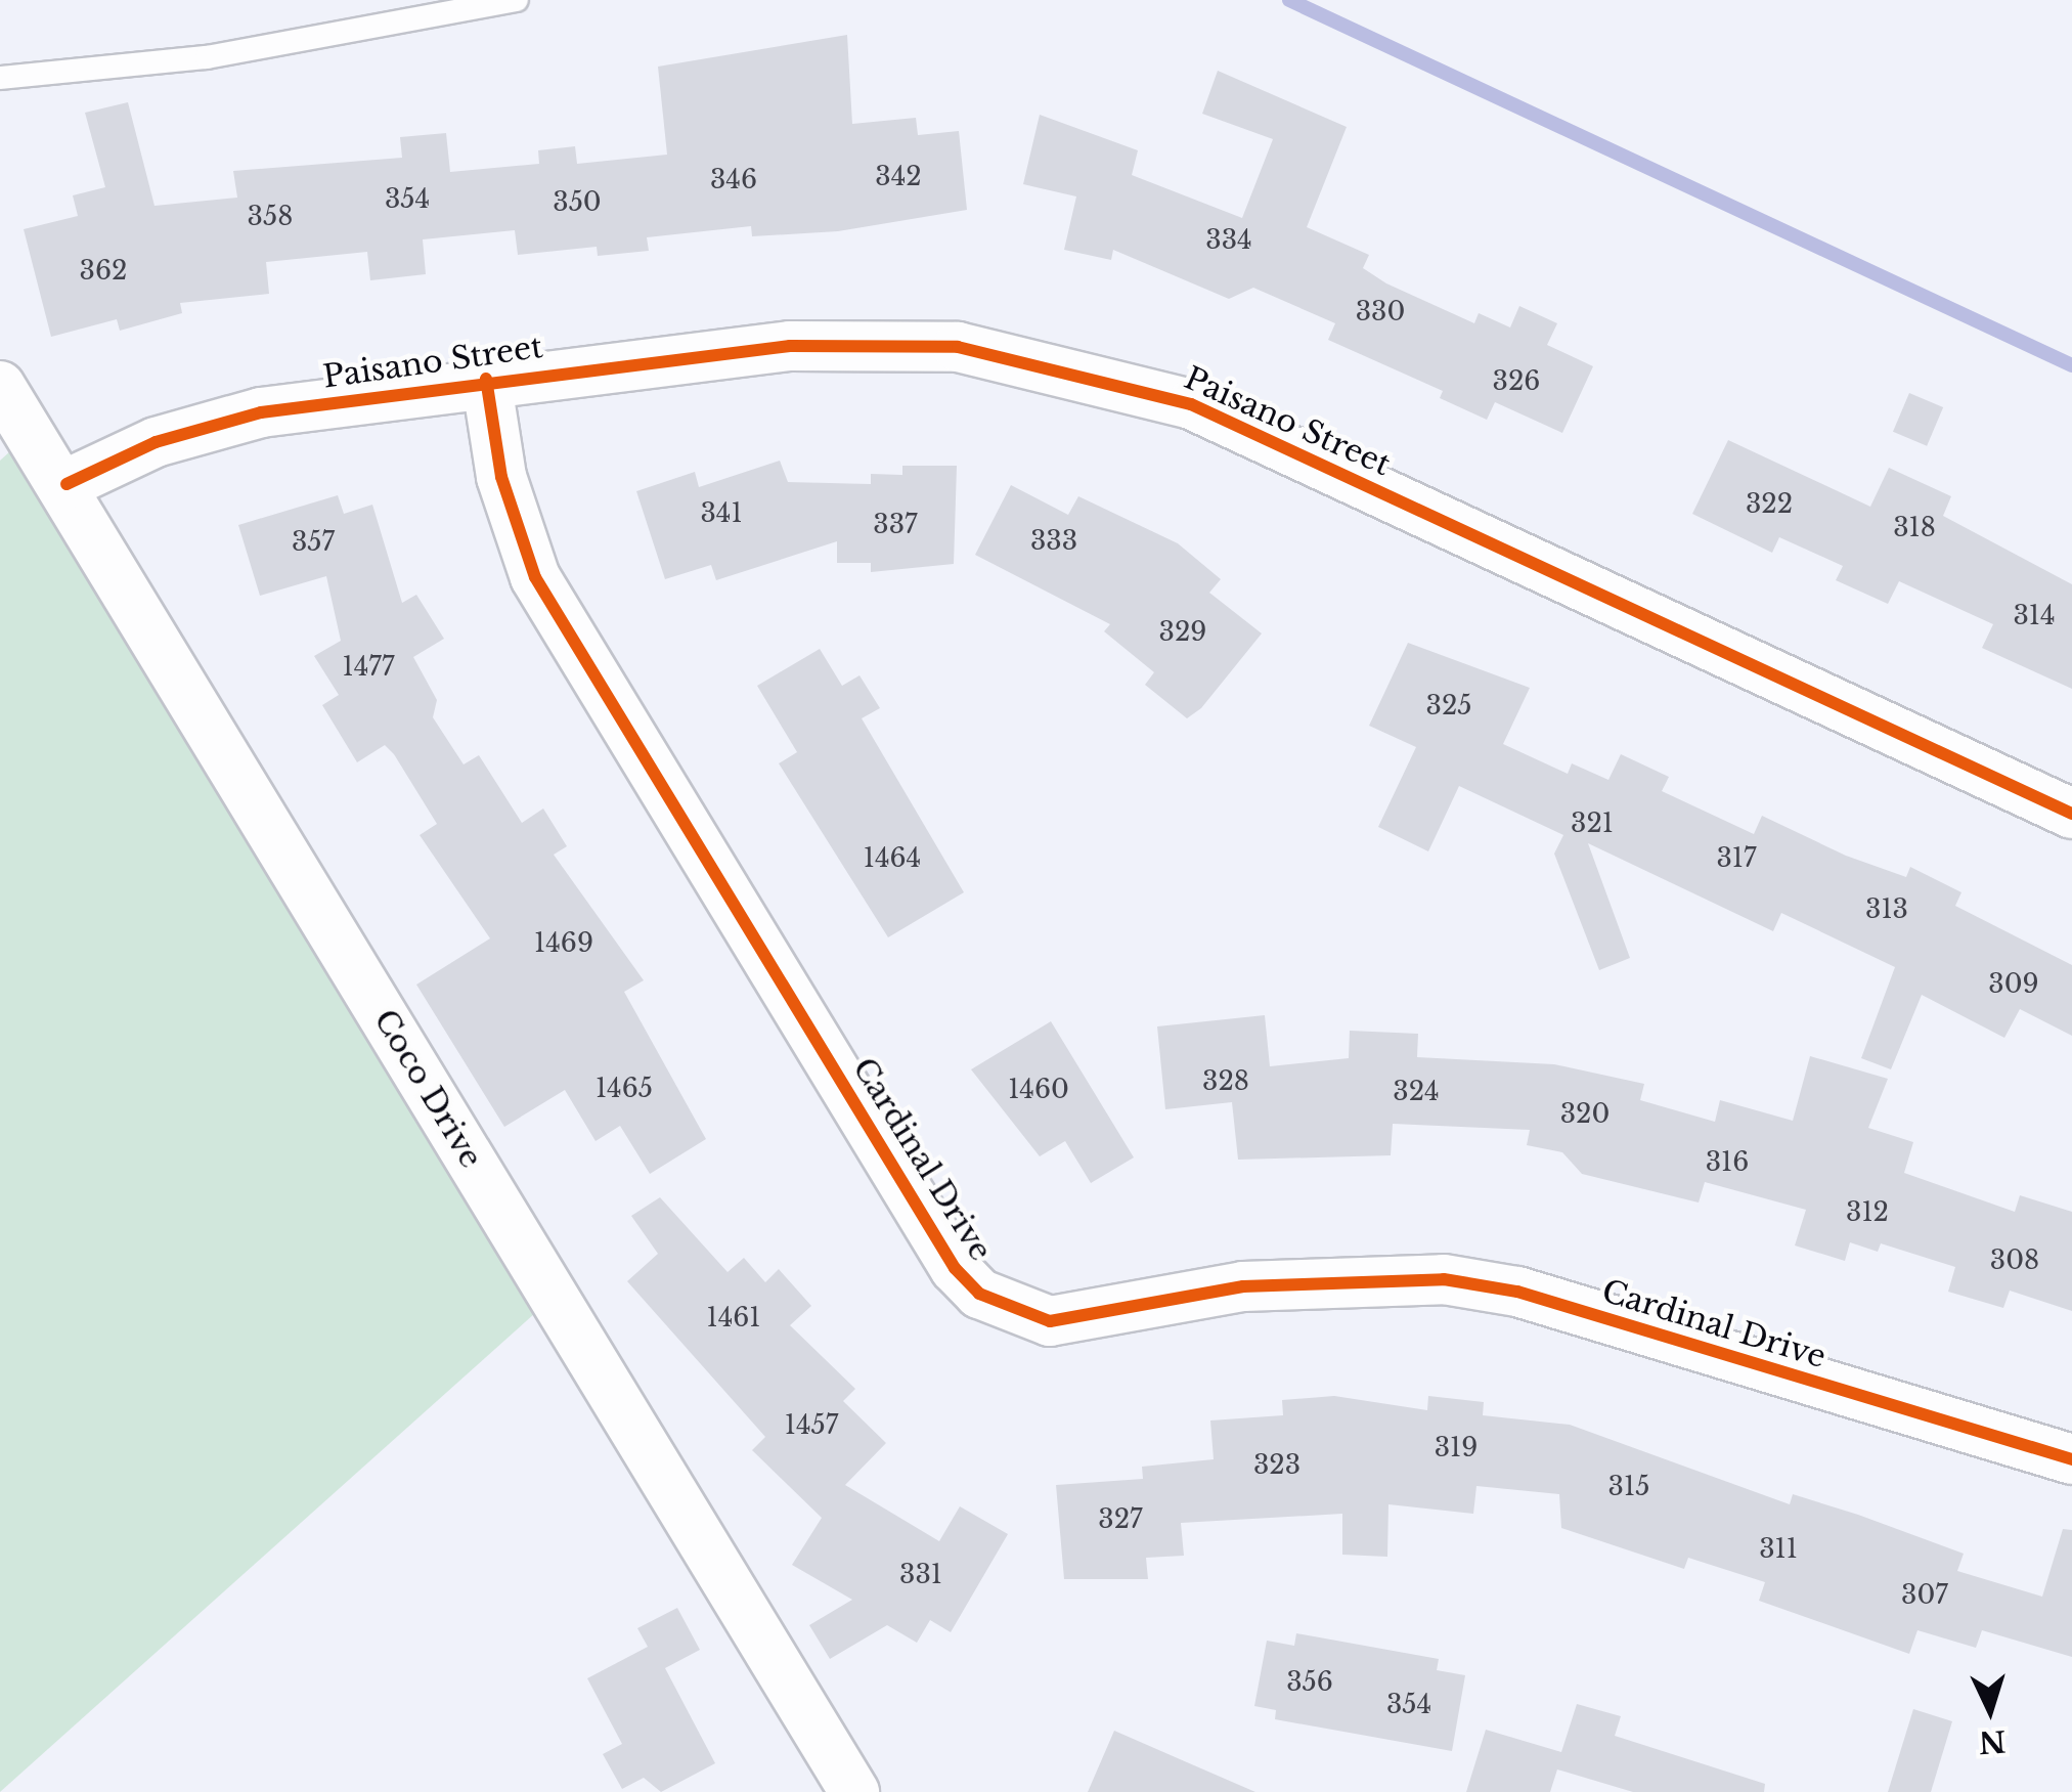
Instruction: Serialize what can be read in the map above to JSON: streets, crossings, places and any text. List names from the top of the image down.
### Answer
{
  "streets": {
    "street": ["Paisano Street", "Coco Drive", "Cardinal Drive"]
  },
  "crossings": [
    ["Paisano Street", "Coco Drive"],
    ["Paisano Street", "Cardinal Drive"]
  ],
  "house_numbers": [
    "342",
    "346",
    "354",
    "350",
    "358",
    "334",
    "362",
    "330",
    "326",
    "322",
    "341",
    "337",
    "318",
    "333",
    "357",
    "314",
    "329",
    "1477",
    "325",
    "321",
    "1464",
    "317",
    "313",
    "1469",
    "309",
    "328",
    "1465",
    "1460",
    "324",
    "320",
    "316",
    "312",
    "308",
    "1461",
    "1457",
    "319",
    "323",
    "315",
    "327",
    "311",
    "331",
    "307",
    "356",
    "354"
  ],
  "north": "bottom"
}
